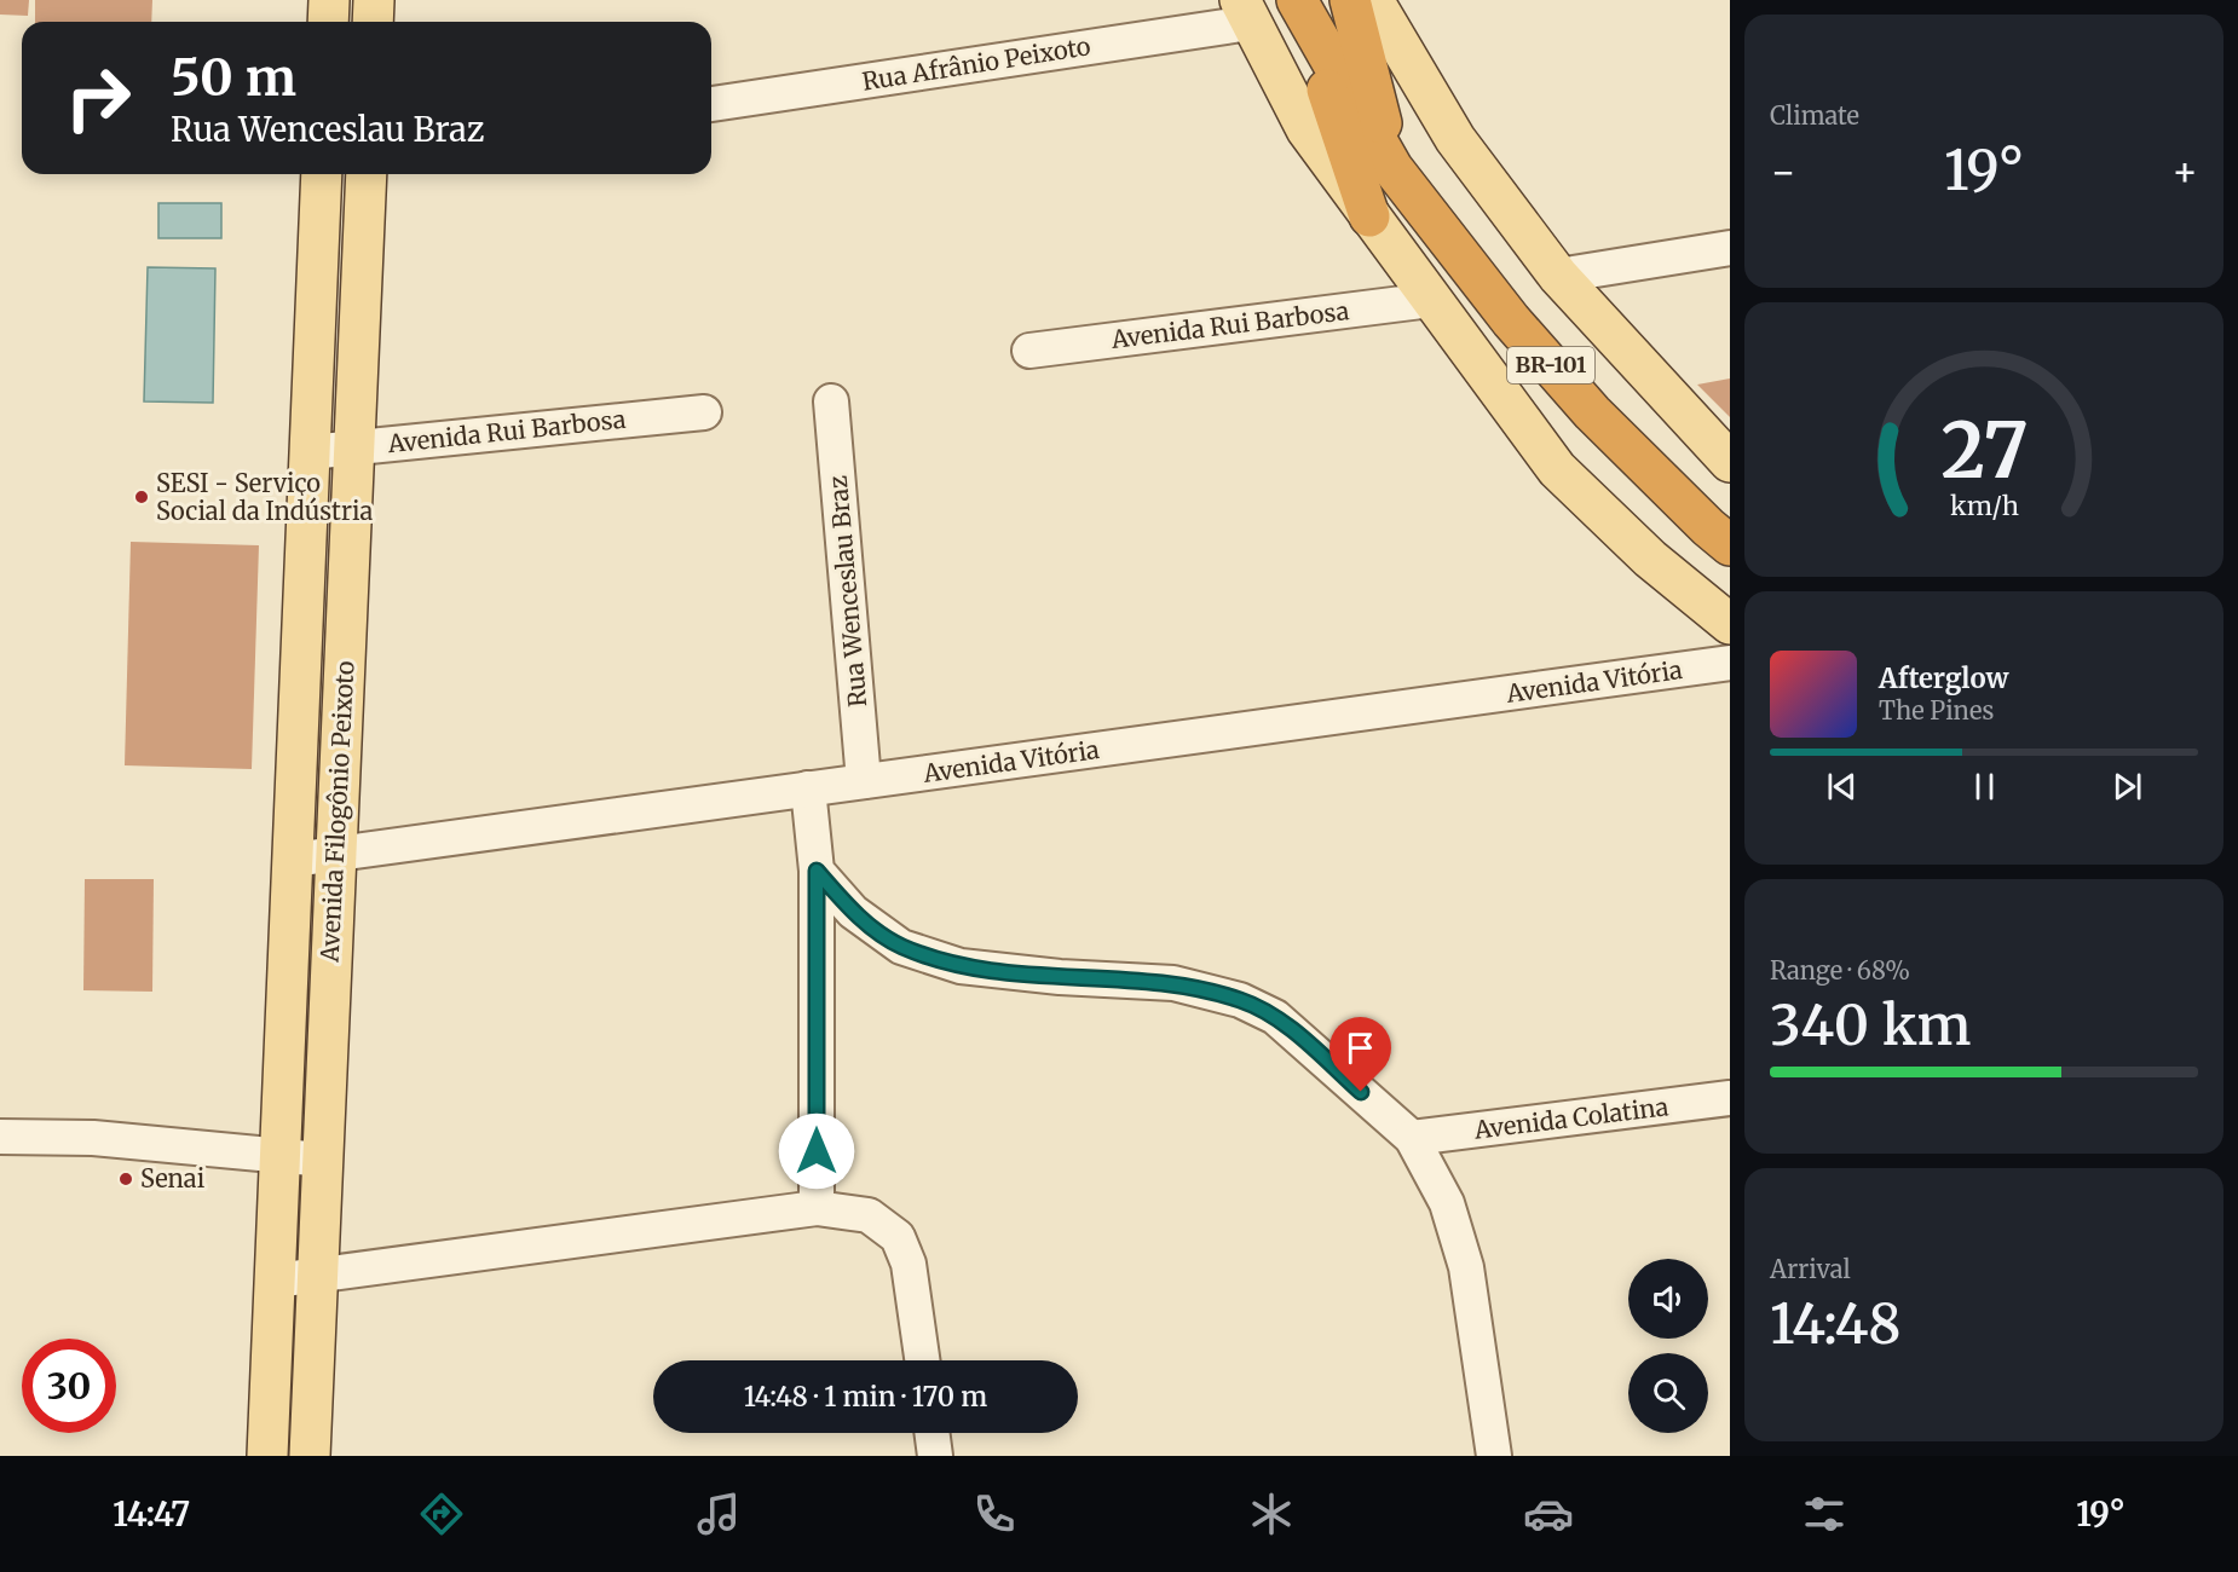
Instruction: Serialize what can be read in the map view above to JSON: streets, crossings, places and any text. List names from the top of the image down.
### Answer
{
  "streets": {
    "highway": ["BR-101"],
    "main road": ["Avenida Filogônio Peixoto"],
    "street": [
      "Rua Afrânio Peixoto",
      "Avenida Rui Barbosa",
      "Rua Wenceslau Braz",
      "Avenida Vitória",
      "Avenida Colatina"
    ]
  },
  "crossings": [
    ["Avenida Rui Barbosa", "Avenida Filogônio Peixoto"],
    ["Rua Wenceslau Braz", "Avenida Vitória"],
    ["Avenida Vitória", "Avenida Filogônio Peixoto"]
  ],
  "places": ["SESI - Serviço Social da Indústria", "Senai"],
  "page": {
    "tile": [
      "Climate",
      ["Range · 68%", "340 km"],
      ["Arrival", "14:48"]
    ],
    "turn": ["50 m", "Rua Wenceslau Braz"],
    "heat": ["−", "19°", "+"],
    "song": ["Afterglow", "The Pines"],
    "limit": "30",
    "trip": "14:48 · 1 min · 170 m",
    "tabs": ["14:47", "19°"],
    "gauge": ["27", "km/h"]
  }
}
